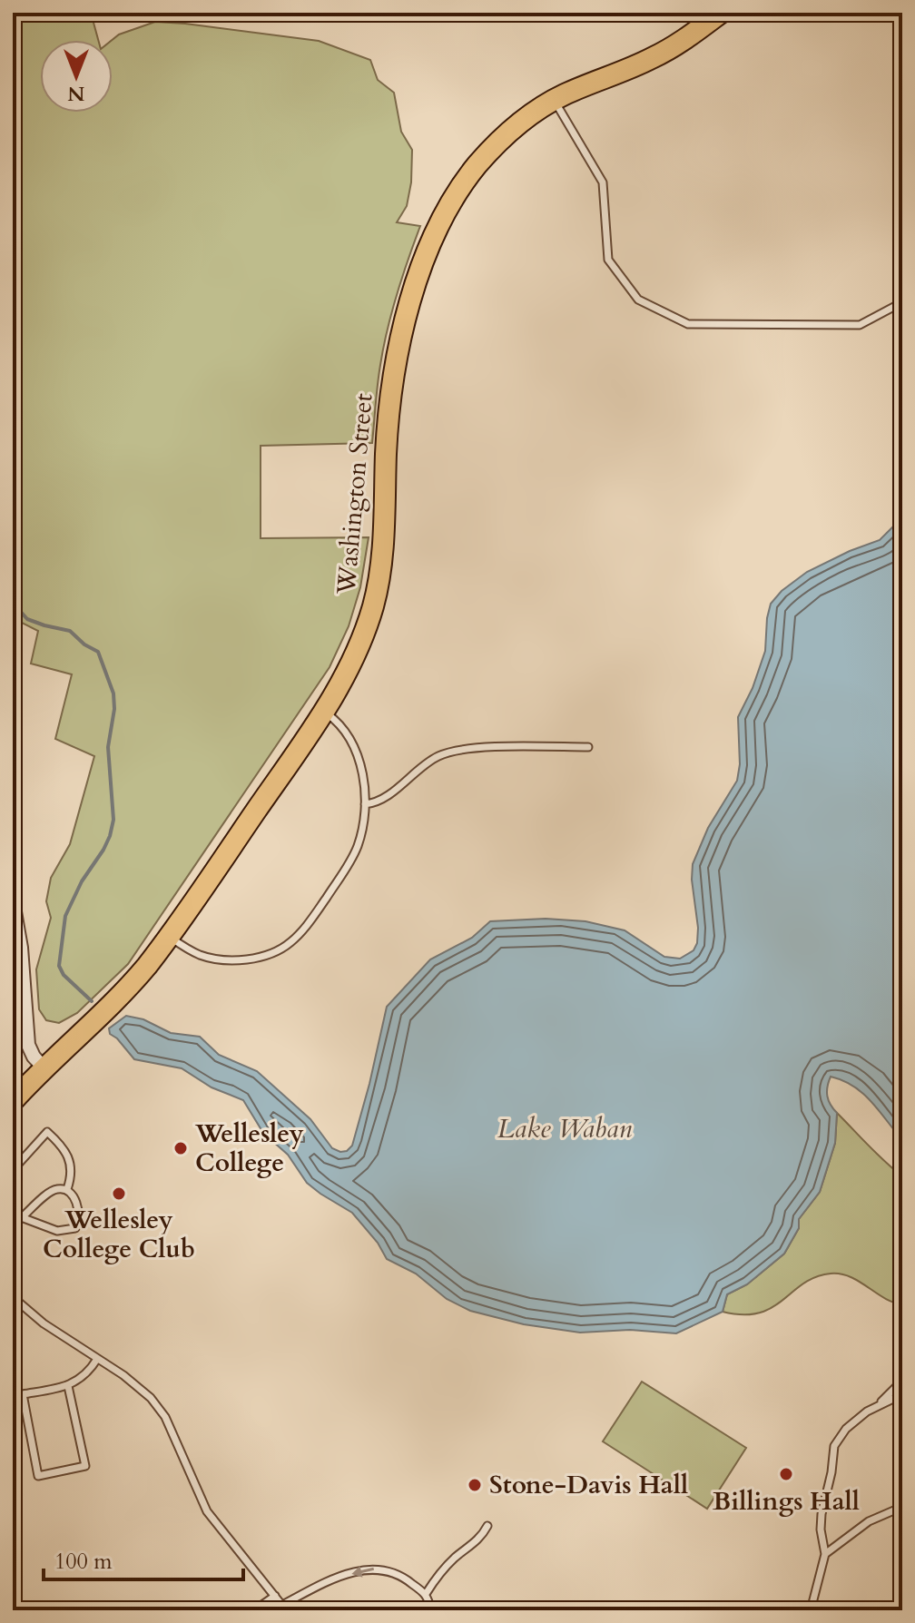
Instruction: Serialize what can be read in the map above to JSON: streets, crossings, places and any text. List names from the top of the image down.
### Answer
{
  "streets": {
    "main road": ["Washington Street"]
  },
  "water": ["Lake Waban"],
  "places": [
    "Wellesley College",
    "Wellesley College Club",
    "Billings Hall",
    "Stone-Davis Hall"
  ],
  "scale_bar": "100 m",
  "north": "bottom"
}
